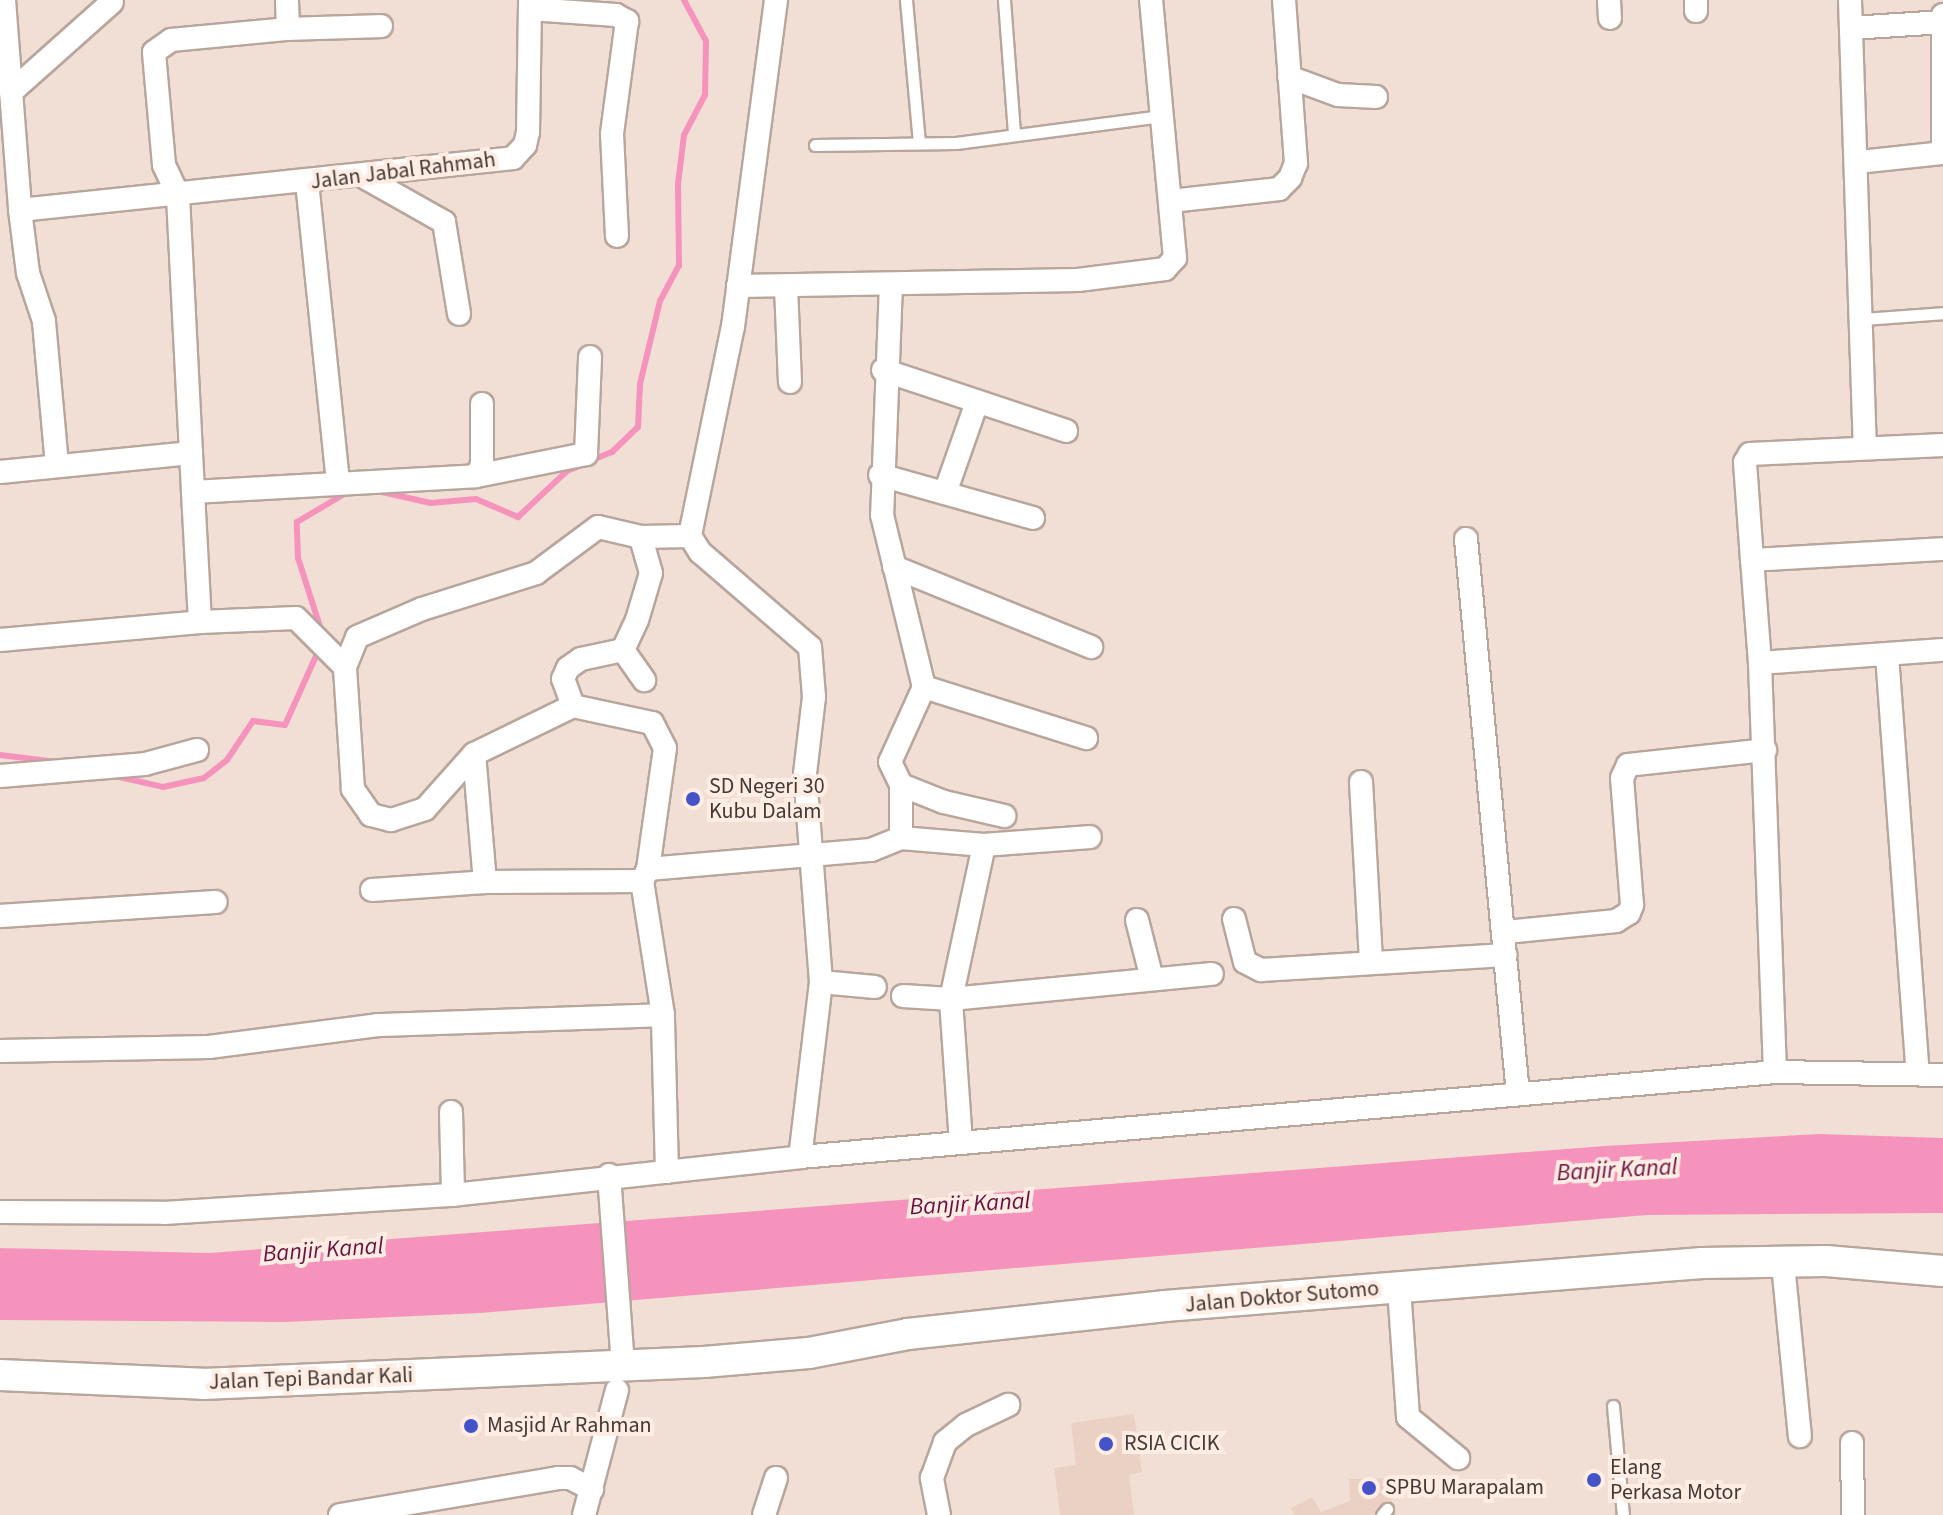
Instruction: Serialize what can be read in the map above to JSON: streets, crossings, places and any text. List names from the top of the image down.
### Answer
{
  "streets": {
    "street": ["Jalan Jabal Rahmah", "Jalan Doktor Sutomo", "Jalan Tepi Bandar Kali"]
  },
  "crossings": [
    ["Jalan Doktor Sutomo", "Jalan Tepi Bandar Kali"]
  ],
  "water": ["Banjir Kanal"],
  "places": [
    "SD Negeri 30 Kubu Dalam",
    "Masjid Ar Rahman",
    "RSIA CICIK",
    "Elang Perkasa Motor",
    "SPBU Marapalam"
  ]
}
